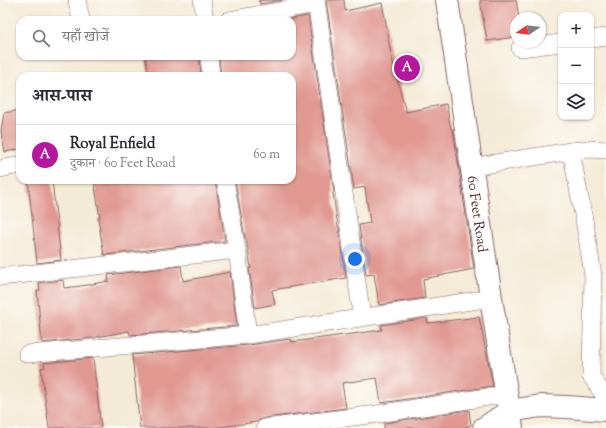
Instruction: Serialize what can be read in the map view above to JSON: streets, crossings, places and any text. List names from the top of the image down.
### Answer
{
  "streets": {
    "main road": ["60 Feet Road"]
  },
  "north": "left",
  "page": {
    "map_buttons": ["+", "−"],
    "search": "यहाँ खोजें",
    "pins": "A",
    "heading": "आस-पास",
    "list": [
      {
        "mark": "A",
        "name": "Royal Enfield",
        "note": "दुकान · 60 Feet Road",
        "value": "60 m"
      }
    ]
  }
}
